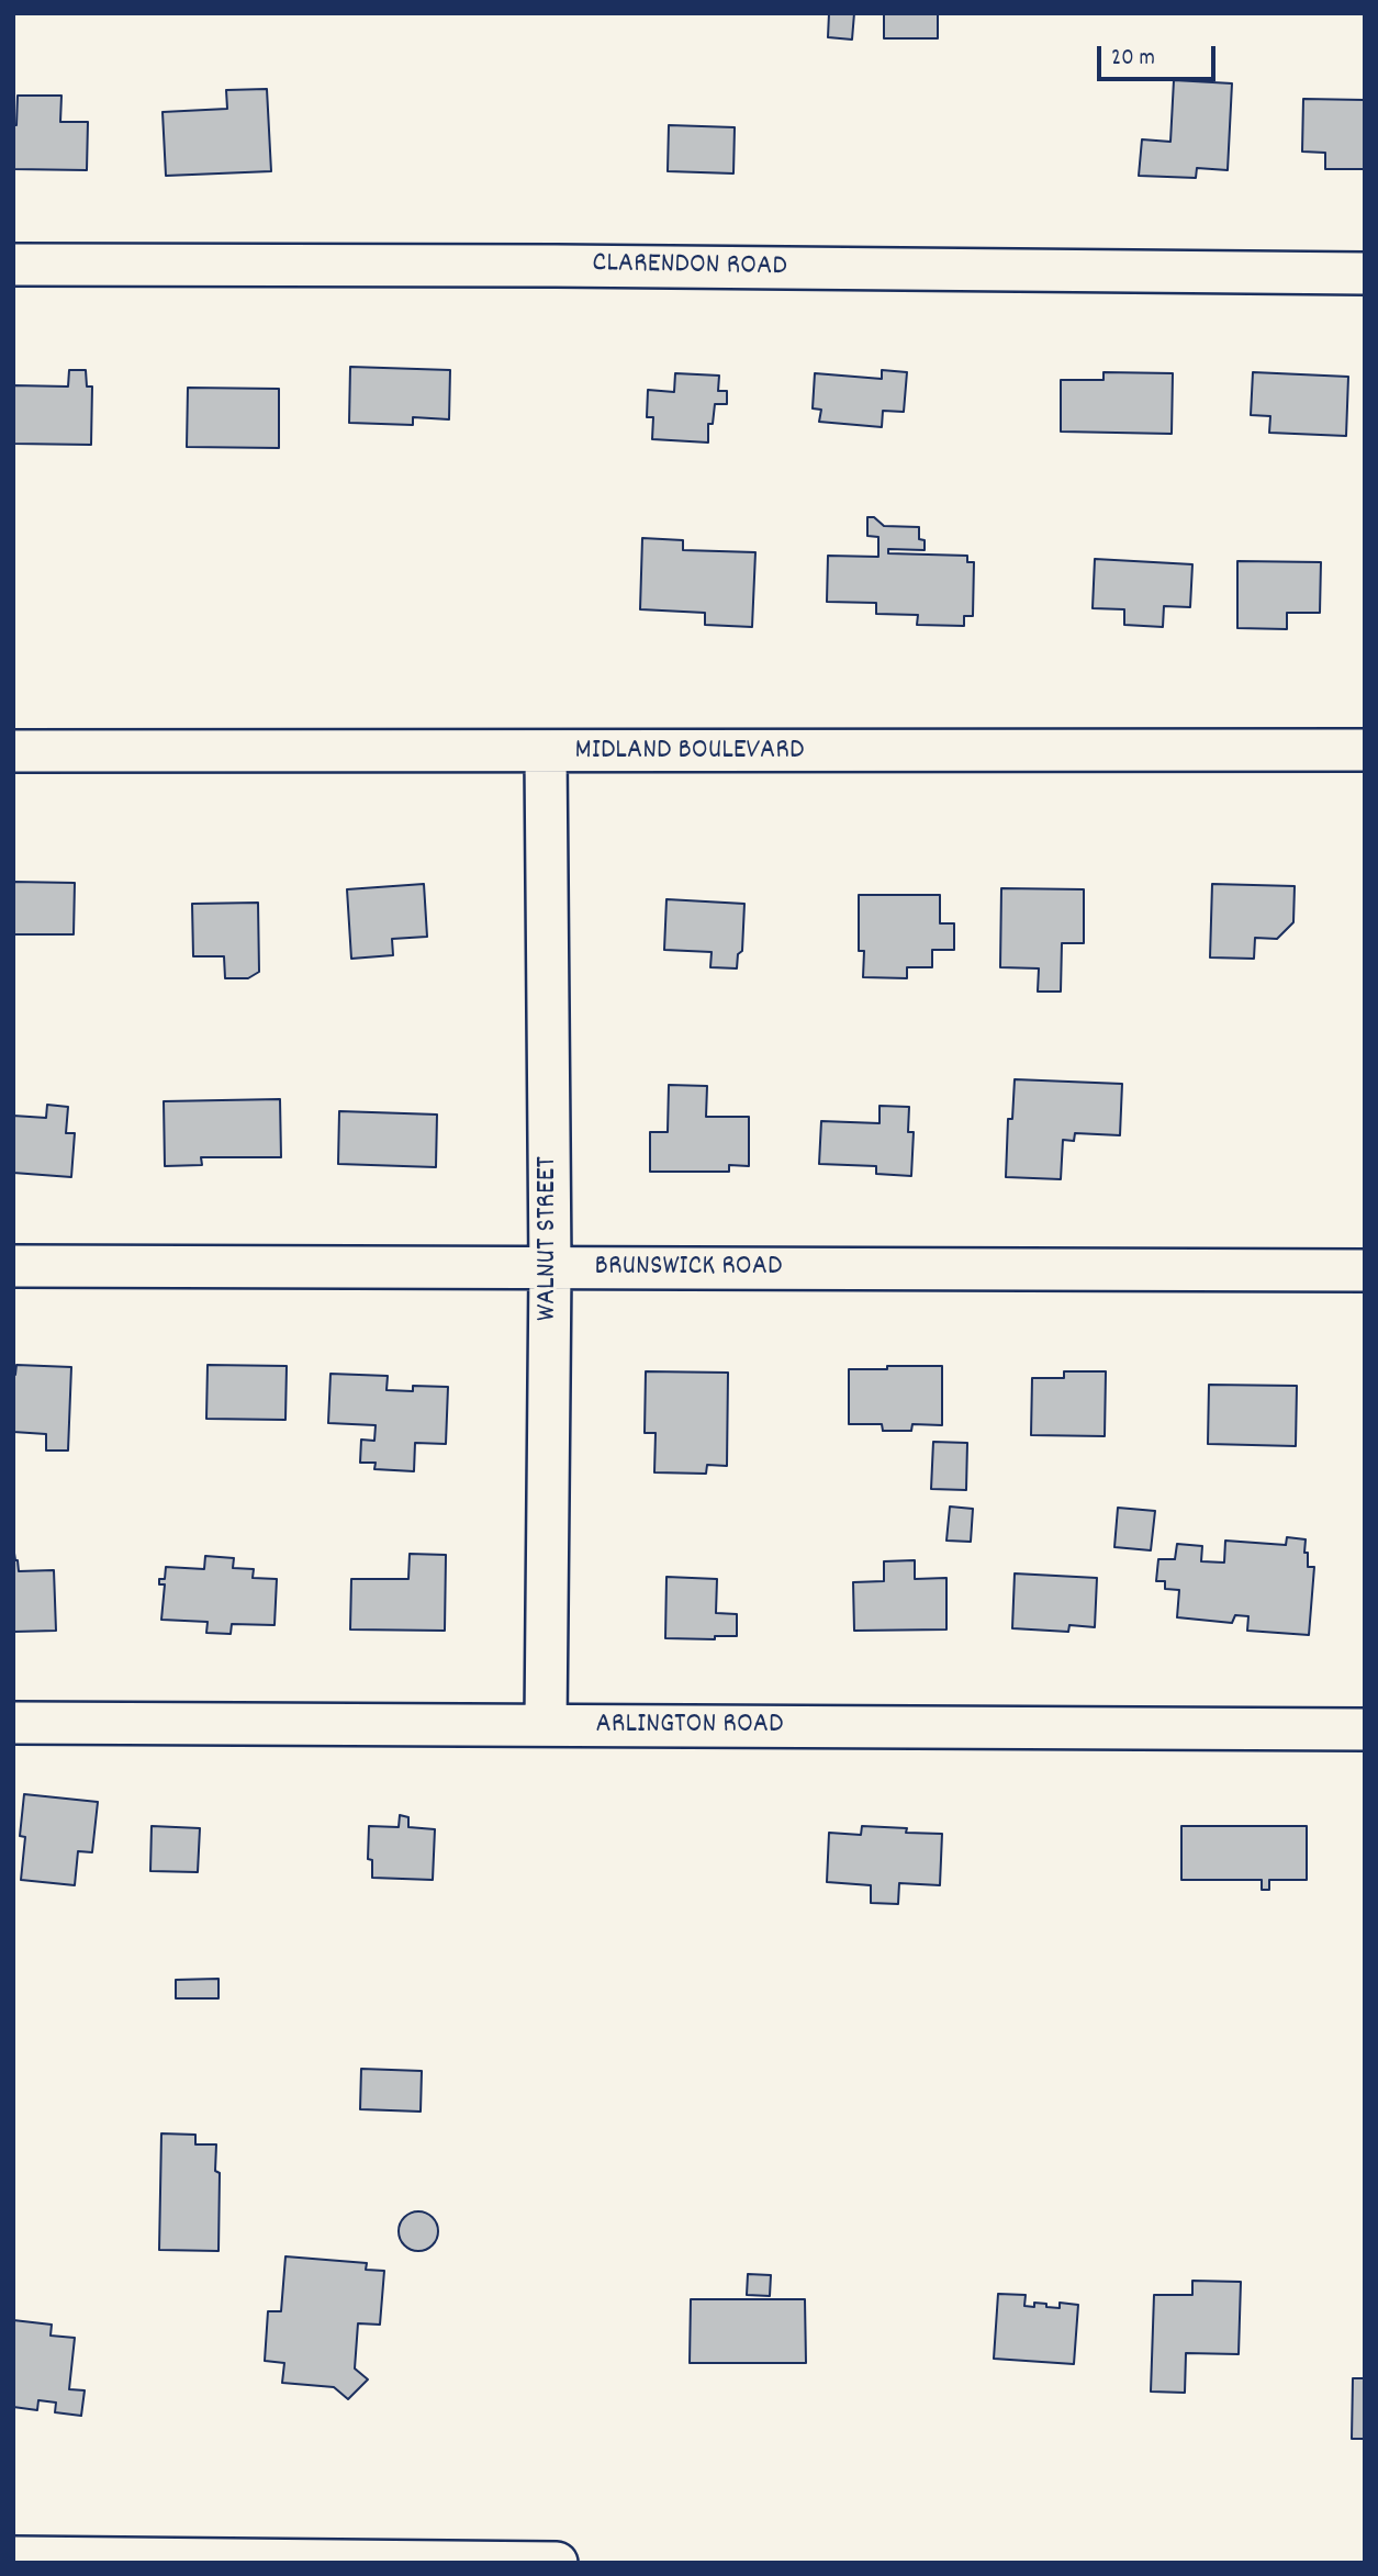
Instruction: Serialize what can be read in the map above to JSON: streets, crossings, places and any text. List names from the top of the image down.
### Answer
{
  "streets": {
    "street": [
      "CLARENDON ROAD",
      "MIDLAND BOULEVARD",
      "WALNUT STREET",
      "BRUNSWICK ROAD",
      "ARLINGTON ROAD"
    ]
  },
  "crossings": [
    ["MIDLAND BOULEVARD", "WALNUT STREET"],
    ["WALNUT STREET", "BRUNSWICK ROAD"],
    ["WALNUT STREET", "ARLINGTON ROAD"]
  ],
  "scale_bar": "20 m"
}
